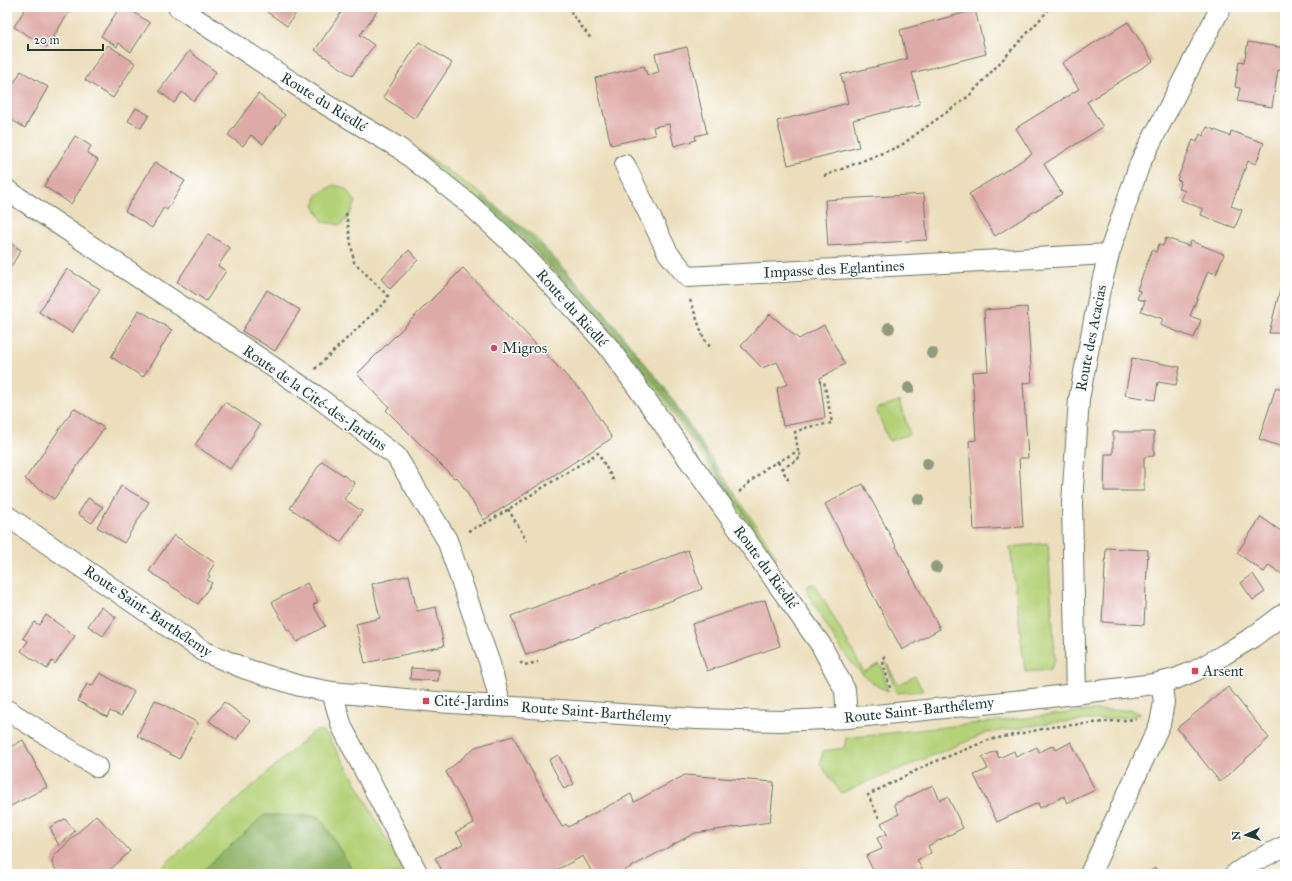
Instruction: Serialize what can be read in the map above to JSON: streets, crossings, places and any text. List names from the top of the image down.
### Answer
{
  "streets": {
    "street": [
      "Route du Riedlé",
      "Impasse des Eglantines",
      "Route des Acacias",
      "Route de la Cité-des-Jardins",
      "Route Saint-Barthélemy"
    ]
  },
  "crossings": [
    ["Route du Riedlé", "Route Saint-Barthélemy"],
    ["Impasse des Eglantines", "Route des Acacias"],
    ["Route des Acacias", "Route Saint-Barthélemy"],
    ["Route de la Cité-des-Jardins", "Route Saint-Barthélemy"]
  ],
  "places": {
    "other": ["Migros"],
    "transit": ["Arsent", "Cité-Jardins"]
  },
  "scale_bar": "20 m",
  "north": "left"
}
